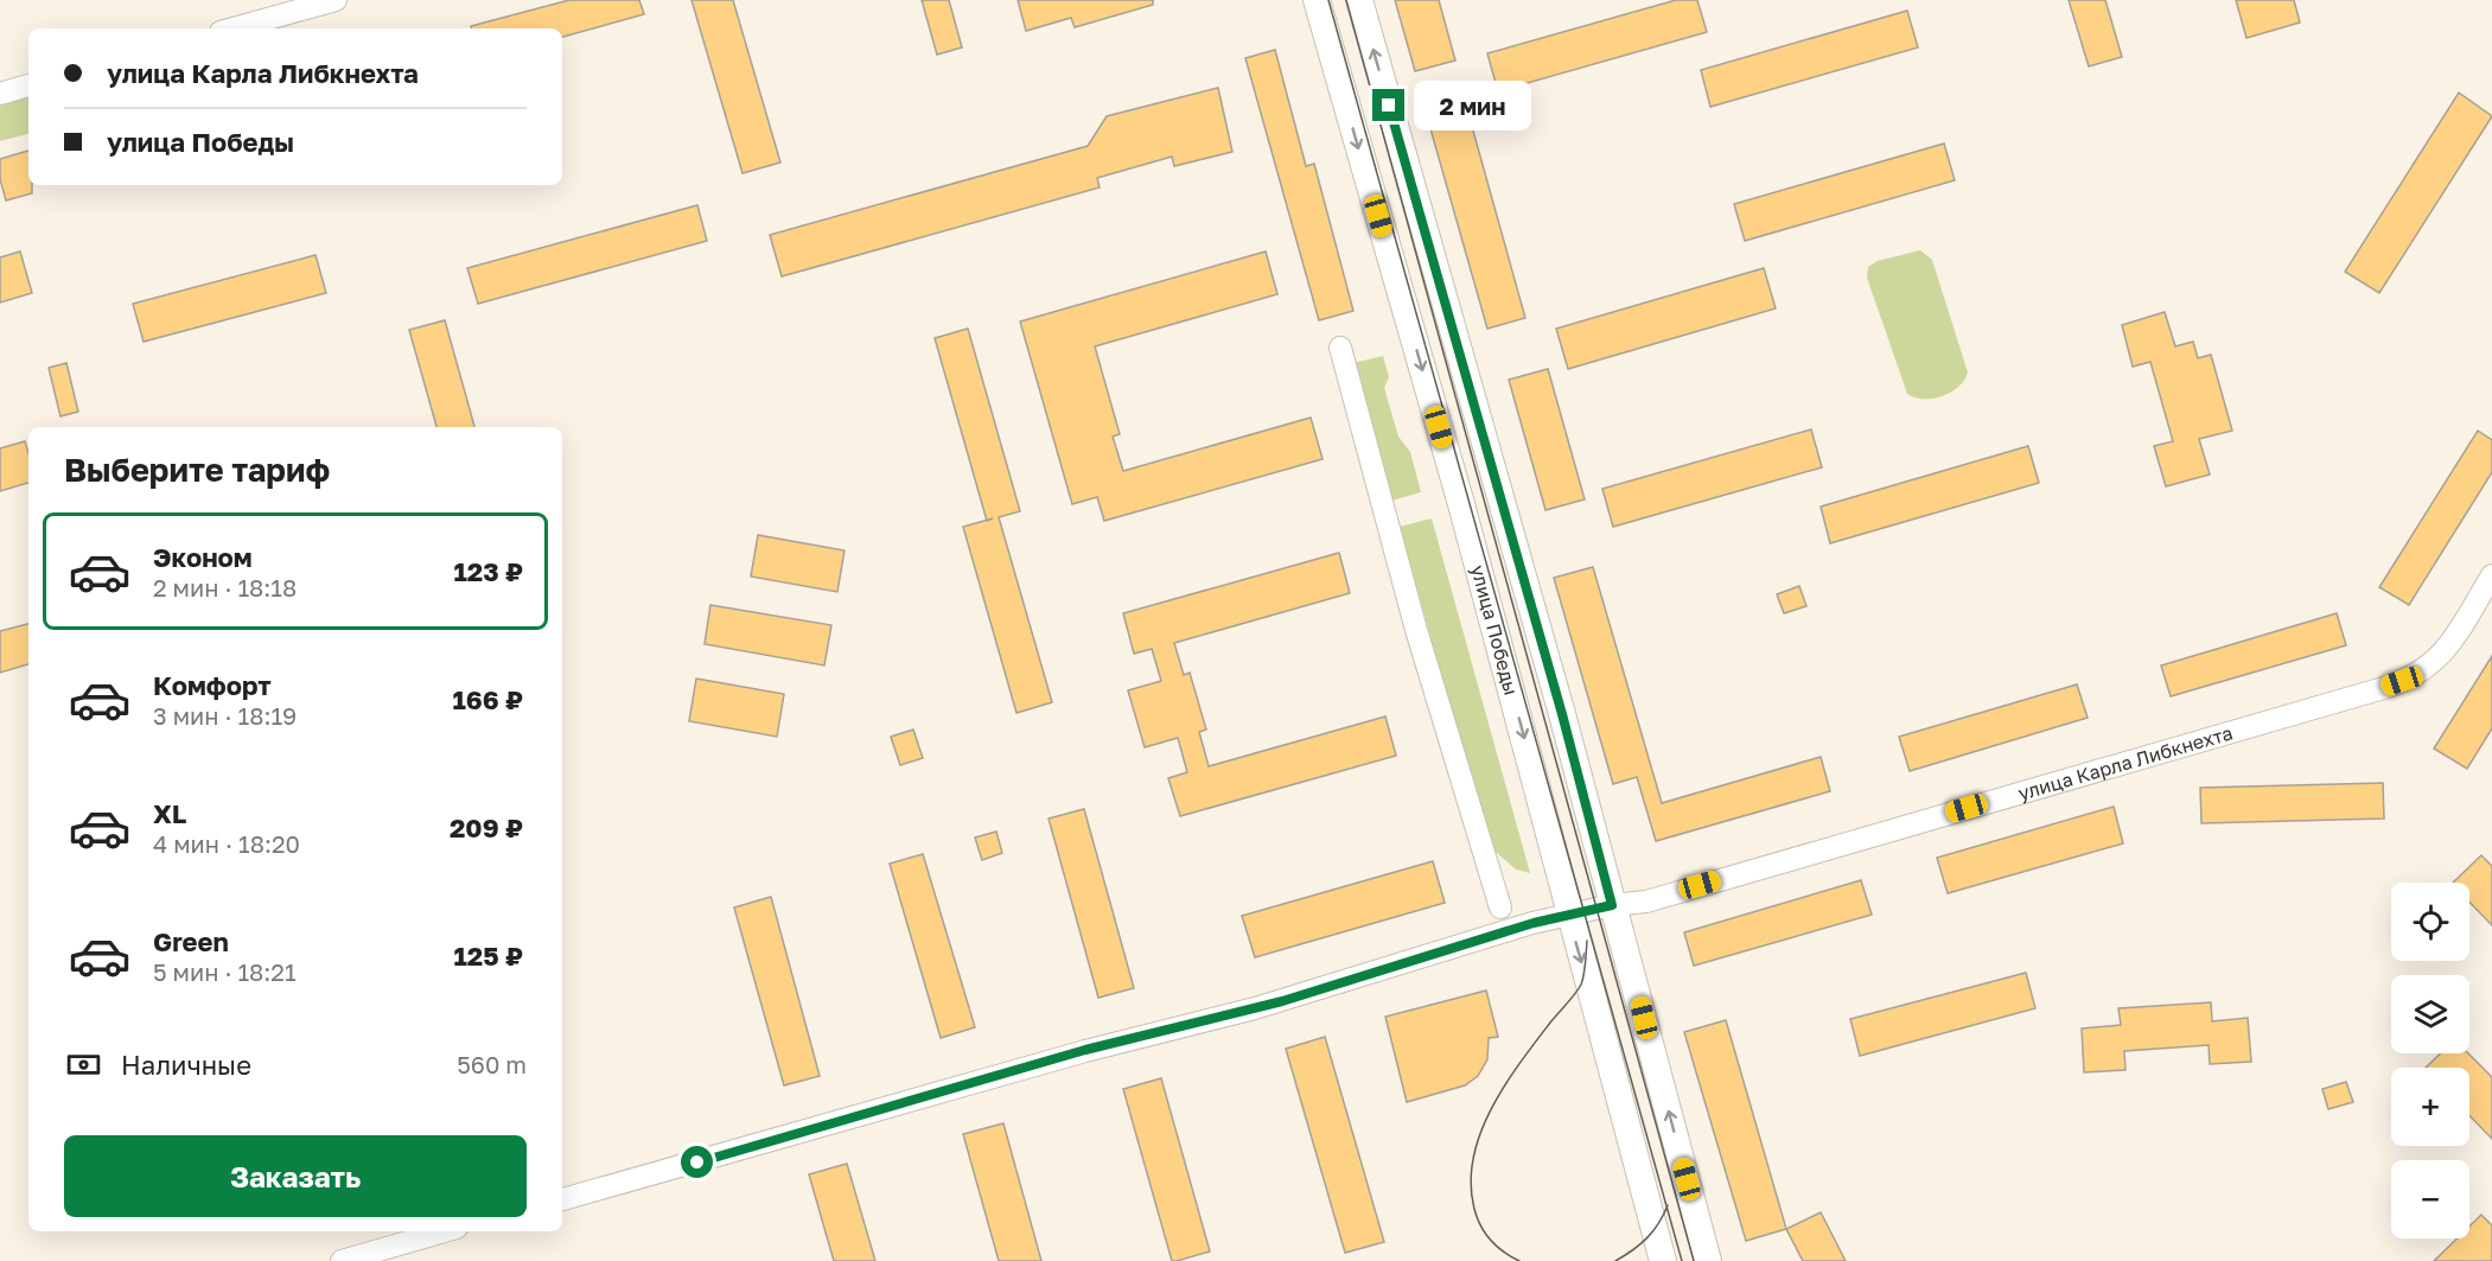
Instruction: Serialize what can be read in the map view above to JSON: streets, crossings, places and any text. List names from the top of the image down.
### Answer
{
  "streets": {
    "main road": ["улица Победы"],
    "street": ["улица Карла Либкнехта"]
  },
  "crossings": [
    ["улица Победы", "улица Карла Либкнехта"]
  ],
  "page": {
    "banner": ["улица Карла Либкнехта", "улица Победы"],
    "bubble": "2 мин",
    "heading": "Выберите тариф",
    "list": [
      {
        "name": "Эконом",
        "note": "2 мин · 18:18",
        "value": "123 ₽"
      },
      {
        "name": "Комфорт",
        "note": "3 мин · 18:19",
        "value": "166 ₽"
      },
      {
        "name": "XL",
        "note": "4 мин · 18:20",
        "value": "209 ₽"
      },
      {
        "name": "Green",
        "note": "5 мин · 18:21",
        "value": "125 ₽"
      }
    ],
    "map_buttons": ["+", "−"],
    "pay": ["Наличные", "560 m"],
    "buttons": "Заказать"
  }
}
